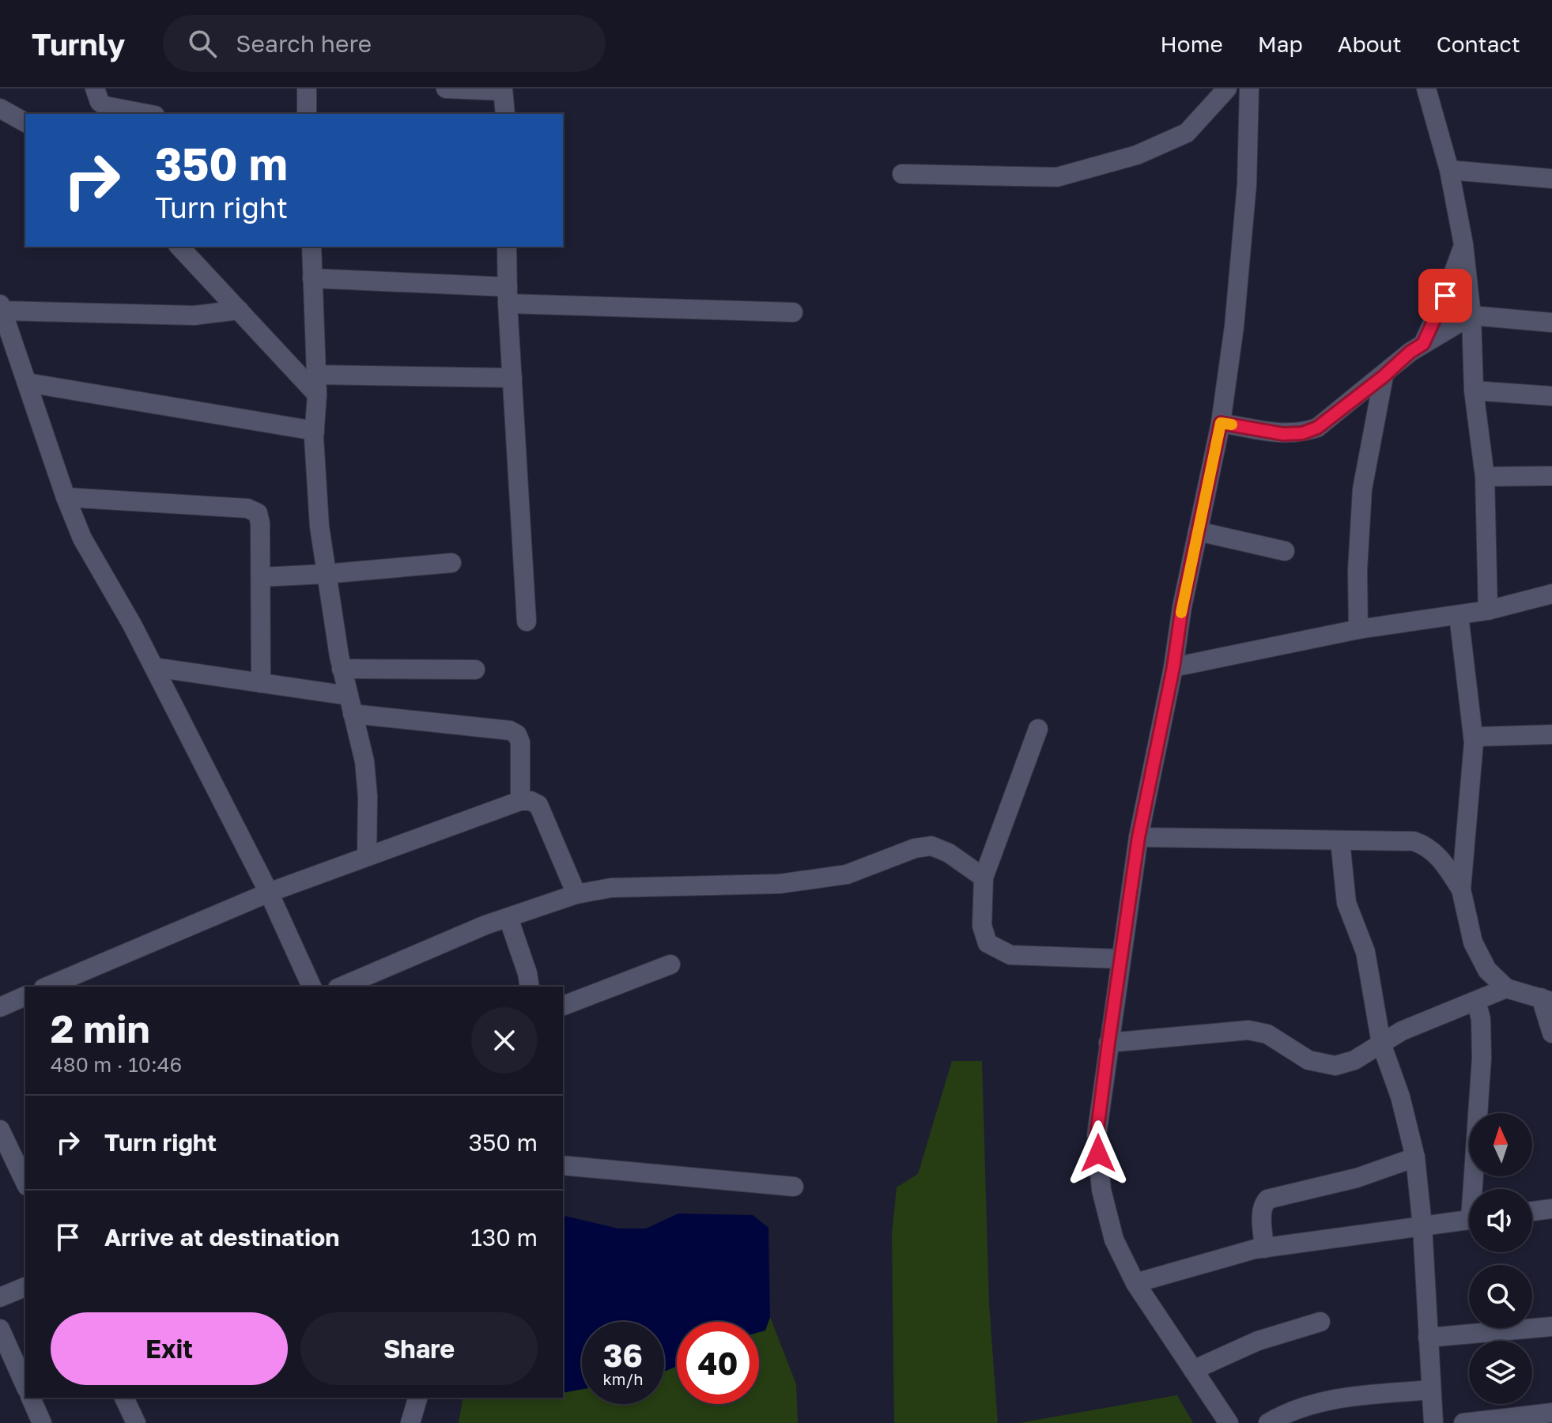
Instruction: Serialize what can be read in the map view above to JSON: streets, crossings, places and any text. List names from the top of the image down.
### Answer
{
  "north": "top",
  "page": {
    "header": "Turnly",
    "search": "Search here",
    "nav": [
      "Home",
      "Map",
      "About",
      "Contact"
    ],
    "turn": ["350 m", "Turn right"],
    "heading": ["2 min", "480 m · 10:46"],
    "list": [
      {
        "name": "Turn right",
        "value": "350 m"
      },
      {
        "name": "Arrive at destination",
        "value": "130 m"
      }
    ],
    "buttons": ["Exit", "Share"],
    "speed": "36 km/h",
    "limit": "40"
  }
}
